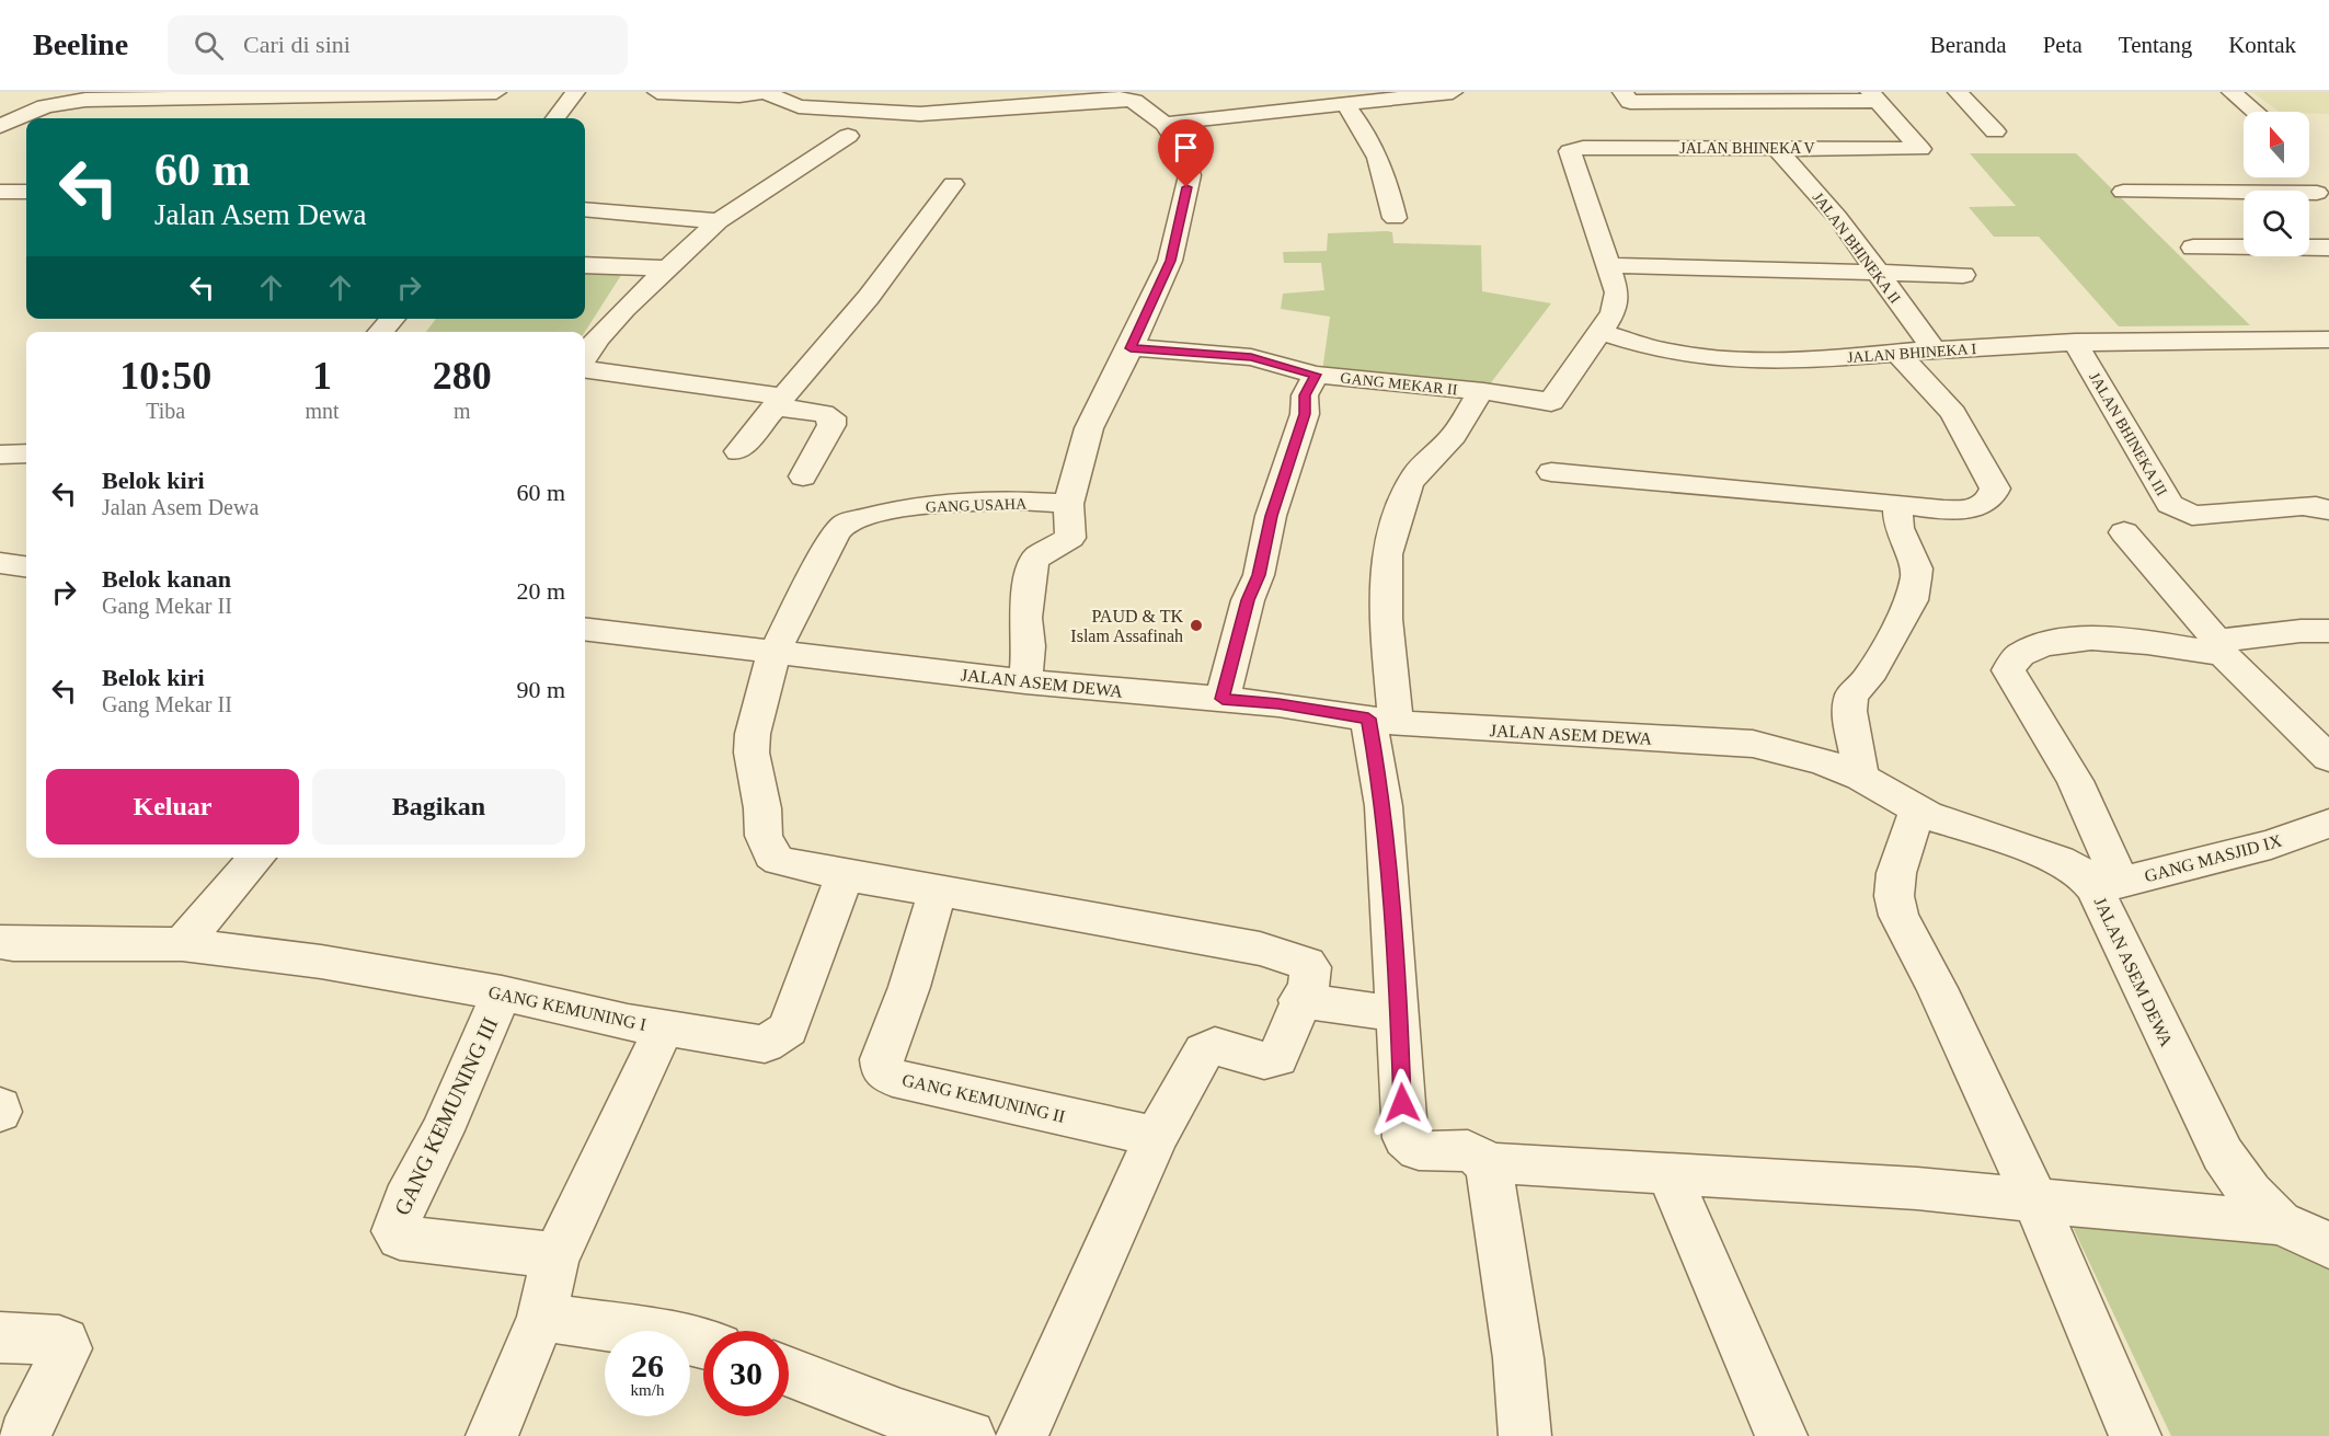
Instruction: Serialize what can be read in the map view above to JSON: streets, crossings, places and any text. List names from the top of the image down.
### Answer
{
  "streets": {
    "street": [
      "JALAN BHINEKA V",
      "JALAN BHINEKA II",
      "JALAN BHINEKA I",
      "GANG MEKAR II",
      "JALAN BHINEKA III",
      "GANG USAHA",
      "JALAN ASEM DEWA",
      "GANG MASJID IX",
      "GANG KEMUNING I",
      "GANG KEMUNING II",
      "GANG KEMUNING III"
    ]
  },
  "crossings": [
    ["JALAN BHINEKA V", "JALAN BHINEKA II"],
    ["JALAN BHINEKA II", "JALAN BHINEKA I"],
    ["JALAN BHINEKA I", "GANG MEKAR II"],
    ["JALAN BHINEKA I", "JALAN BHINEKA III"],
    ["GANG MEKAR II", "JALAN ASEM DEWA"],
    ["GANG USAHA", "JALAN ASEM DEWA"],
    ["GANG USAHA", "GANG KEMUNING I"],
    ["GANG USAHA", "GANG KEMUNING II"],
    ["JALAN ASEM DEWA", "GANG MASJID IX"],
    ["GANG KEMUNING I", "GANG KEMUNING III"]
  ],
  "places": ["PAUD & TK Islam Assafinah"],
  "north": "top",
  "page": {
    "header": "Beeline",
    "search": "Cari di sini",
    "nav": [
      "Beranda",
      "Peta",
      "Tentang",
      "Kontak"
    ],
    "turn": ["60 m", "Jalan Asem Dewa"],
    "eta": [
      "10:50",
      "Tiba",
      "1",
      "mnt",
      "280",
      "m"
    ],
    "list": [
      {
        "name": "Belok kiri",
        "note": "Jalan Asem Dewa",
        "value": "60 m"
      },
      {
        "name": "Belok kanan",
        "note": "Gang Mekar II",
        "value": "20 m"
      },
      {
        "name": "Belok kiri",
        "note": "Gang Mekar II",
        "value": "90 m"
      }
    ],
    "buttons": ["Keluar", "Bagikan"],
    "speed": "26 km/h",
    "limit": "30"
  }
}
